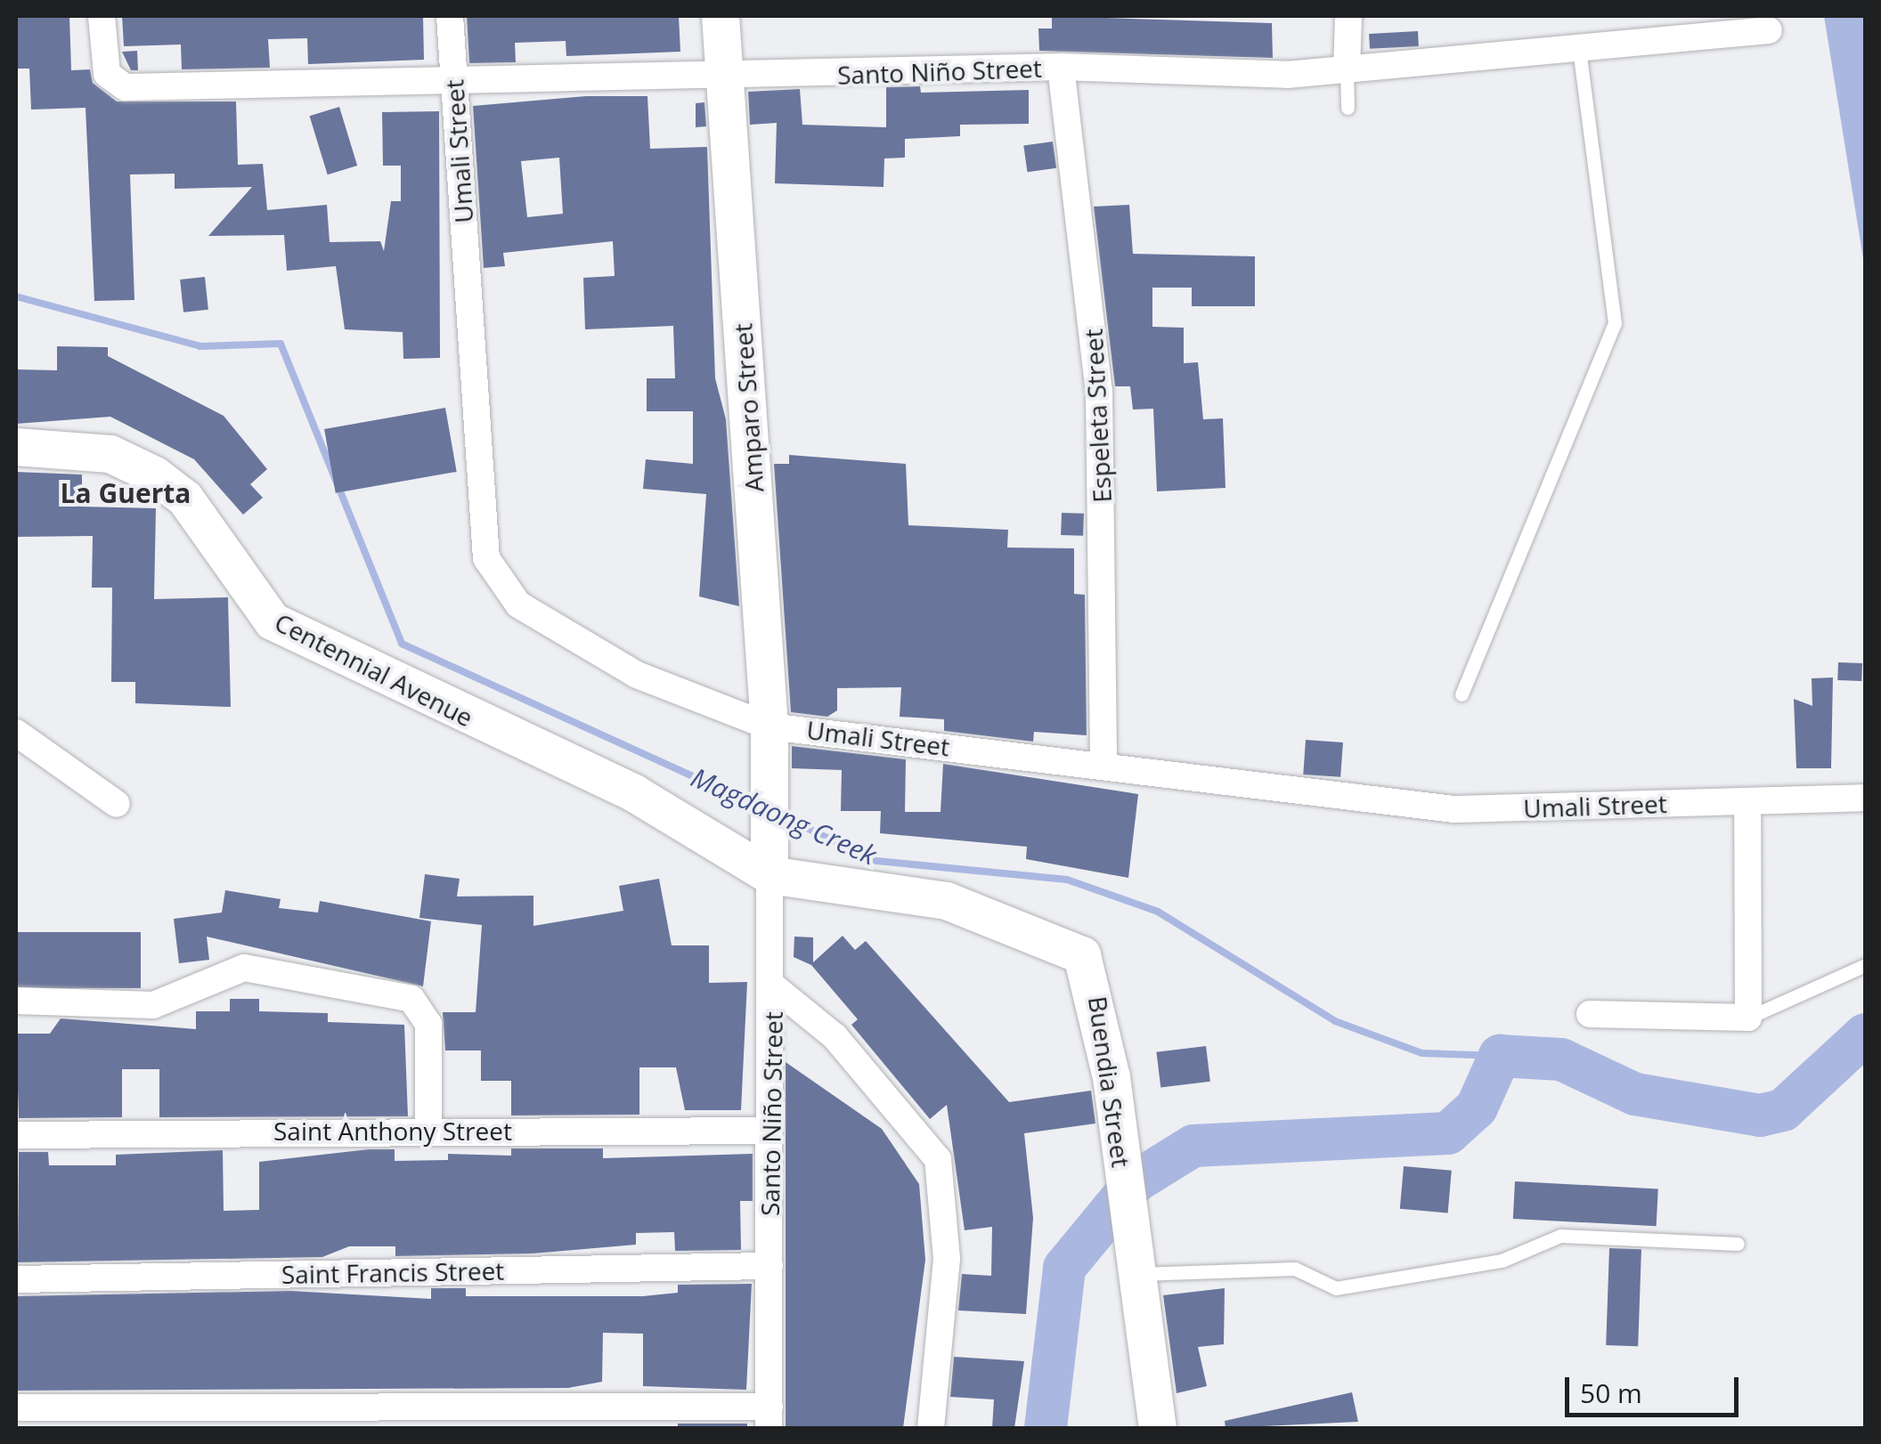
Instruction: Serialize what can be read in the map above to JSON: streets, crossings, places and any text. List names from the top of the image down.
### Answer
{
  "streets": {
    "street": [
      "Santo Niño Street",
      "Umali Street",
      "Amparo Street",
      "Espeleta Street",
      "Centennial Avenue",
      "Buendia Street",
      "Saint Anthony Street",
      "Saint Francis Street"
    ]
  },
  "crossings": [
    ["Santo Niño Street", "Umali Street"],
    ["Santo Niño Street", "Amparo Street"],
    ["Santo Niño Street", "Espeleta Street"],
    ["Santo Niño Street", "Centennial Avenue"],
    ["Santo Niño Street", "Buendia Street"],
    ["Santo Niño Street", "Saint Anthony Street"],
    ["Santo Niño Street", "Saint Francis Street"],
    ["Umali Street", "Amparo Street"],
    ["Umali Street", "Espeleta Street"],
    ["Centennial Avenue", "Buendia Street"]
  ],
  "districts": ["La Guerta"],
  "water": ["Magdaong Creek"],
  "scale_bar": "50 m"
}
